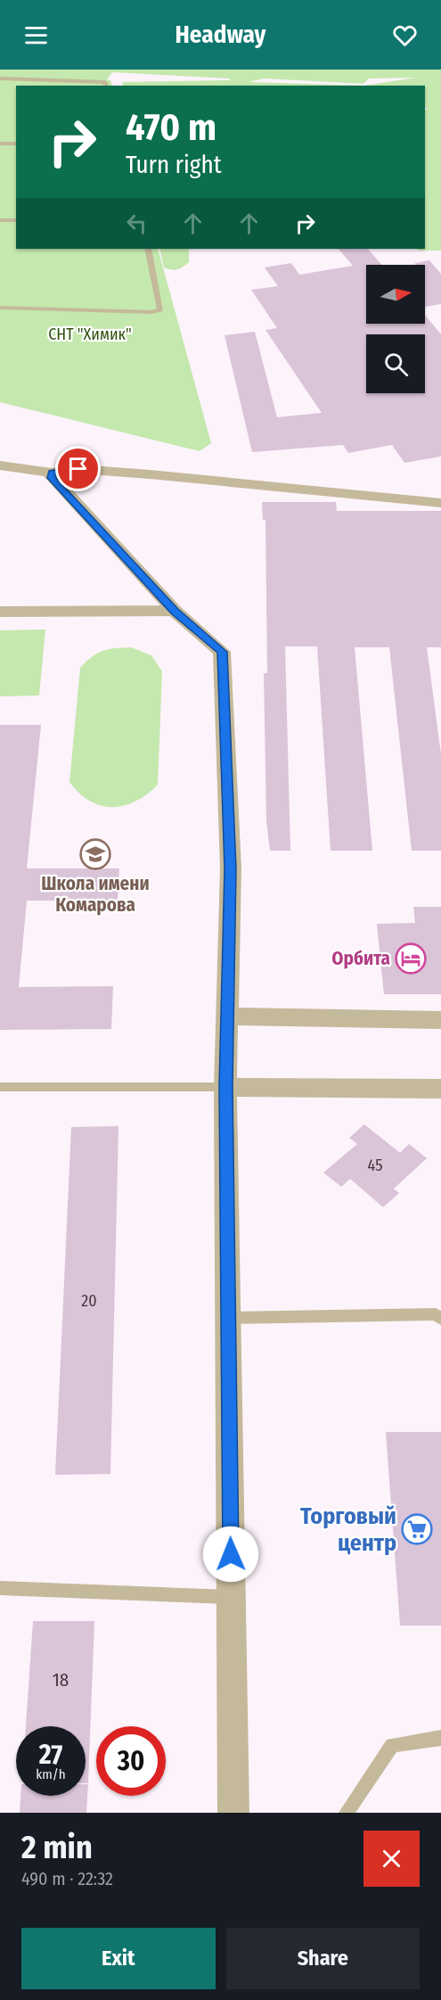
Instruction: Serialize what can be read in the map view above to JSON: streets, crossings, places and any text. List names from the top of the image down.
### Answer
{
  "parks": ["СНТ \"Химик\""],
  "places": {
    "school or university": ["Школа имени Комарова"],
    "hotel": ["Орбита"],
    "supermarket": ["Торговый центр"]
  },
  "house_numbers": ["45", "20", "18"],
  "north": "right",
  "page": {
    "header": "Headway",
    "turn": ["470 m", "Turn right"],
    "speed": "27 km/h",
    "limit": "30",
    "heading": ["2 min", "490 m · 22:32"],
    "buttons": ["Exit", "Share"]
  }
}
